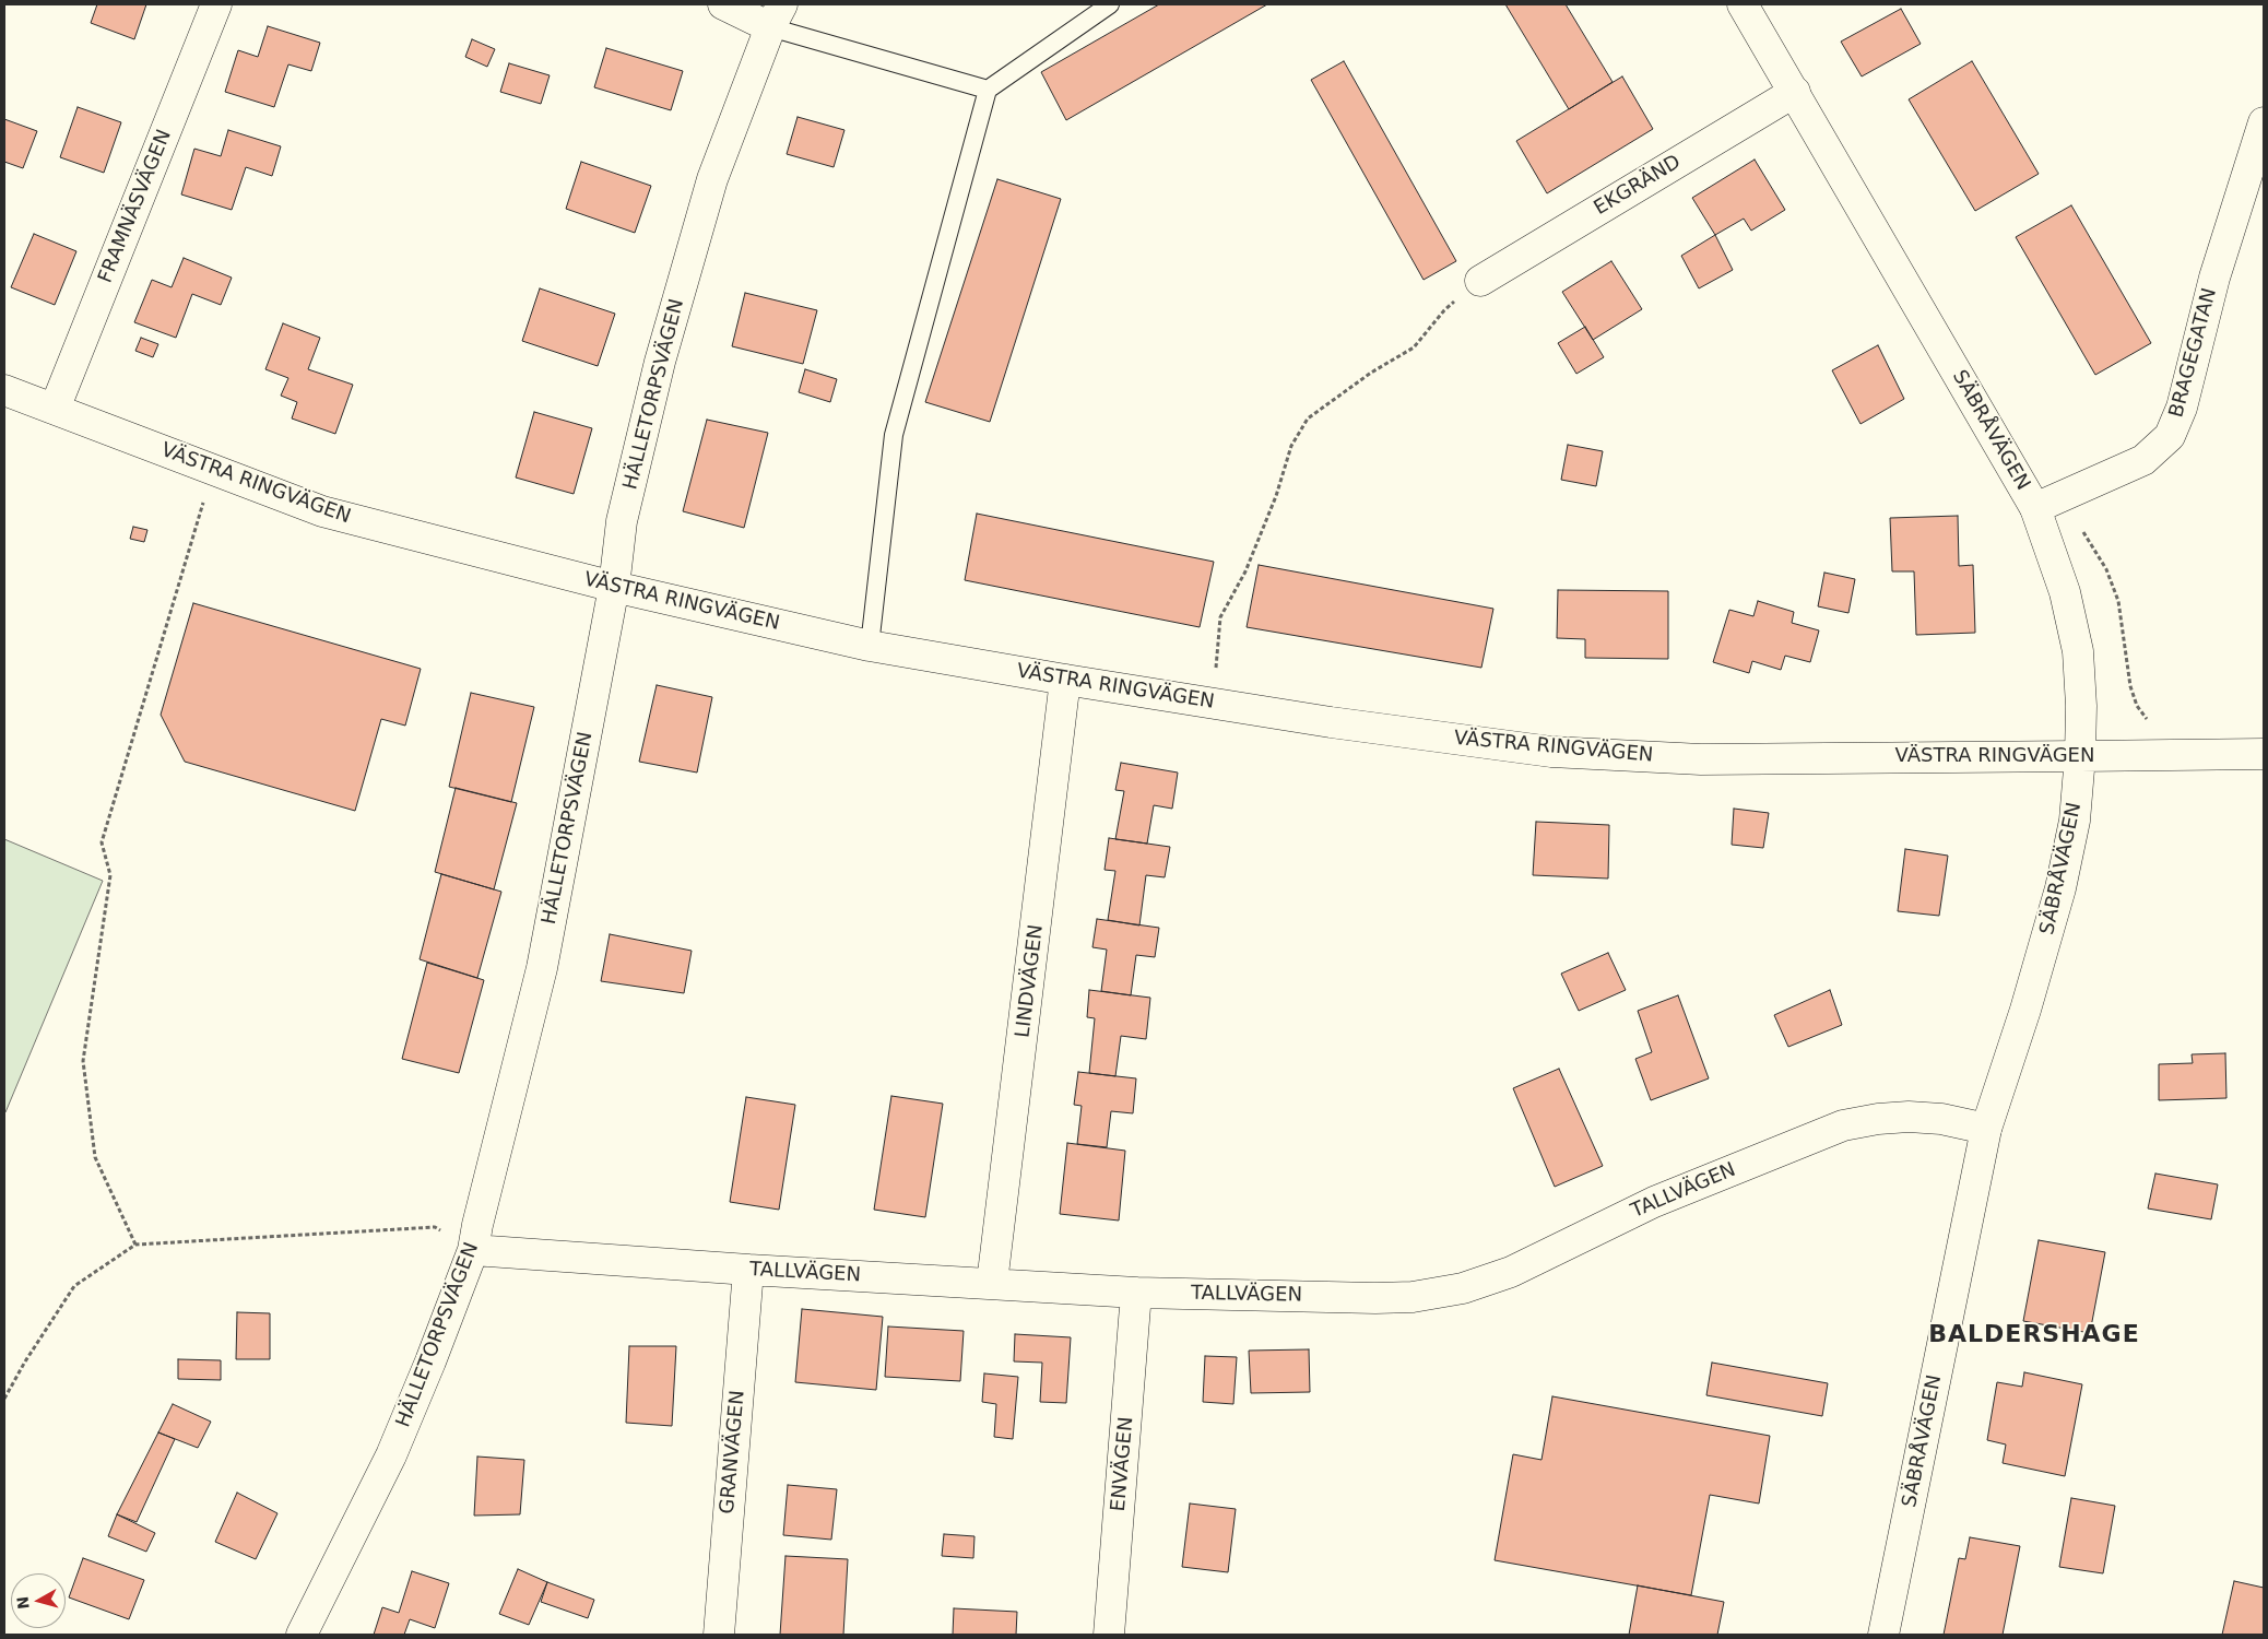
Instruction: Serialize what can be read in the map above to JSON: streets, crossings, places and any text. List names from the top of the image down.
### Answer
{
  "streets": {
    "street": [
      "EKGRÄND",
      "FRAMNÄSVÄGEN",
      "BRAGEGATAN",
      "HÄLLETORPSVÄGEN",
      "SÄBRÅVÄGEN",
      "VÄSTRA RINGVÄGEN",
      "LINDVÄGEN",
      "TALLVÄGEN",
      "GRANVÄGEN",
      "ENVÄGEN"
    ]
  },
  "crossings": [
    ["EKGRÄND", "SÄBRÅVÄGEN"],
    ["FRAMNÄSVÄGEN", "VÄSTRA RINGVÄGEN"],
    ["BRAGEGATAN", "SÄBRÅVÄGEN"],
    ["HÄLLETORPSVÄGEN", "VÄSTRA RINGVÄGEN"],
    ["HÄLLETORPSVÄGEN", "TALLVÄGEN"],
    ["SÄBRÅVÄGEN", "VÄSTRA RINGVÄGEN"],
    ["SÄBRÅVÄGEN", "TALLVÄGEN"],
    ["VÄSTRA RINGVÄGEN", "LINDVÄGEN"],
    ["LINDVÄGEN", "TALLVÄGEN"],
    ["TALLVÄGEN", "GRANVÄGEN"],
    ["TALLVÄGEN", "ENVÄGEN"]
  ],
  "districts": ["BALDERSHAGE"],
  "north": "left"
}
